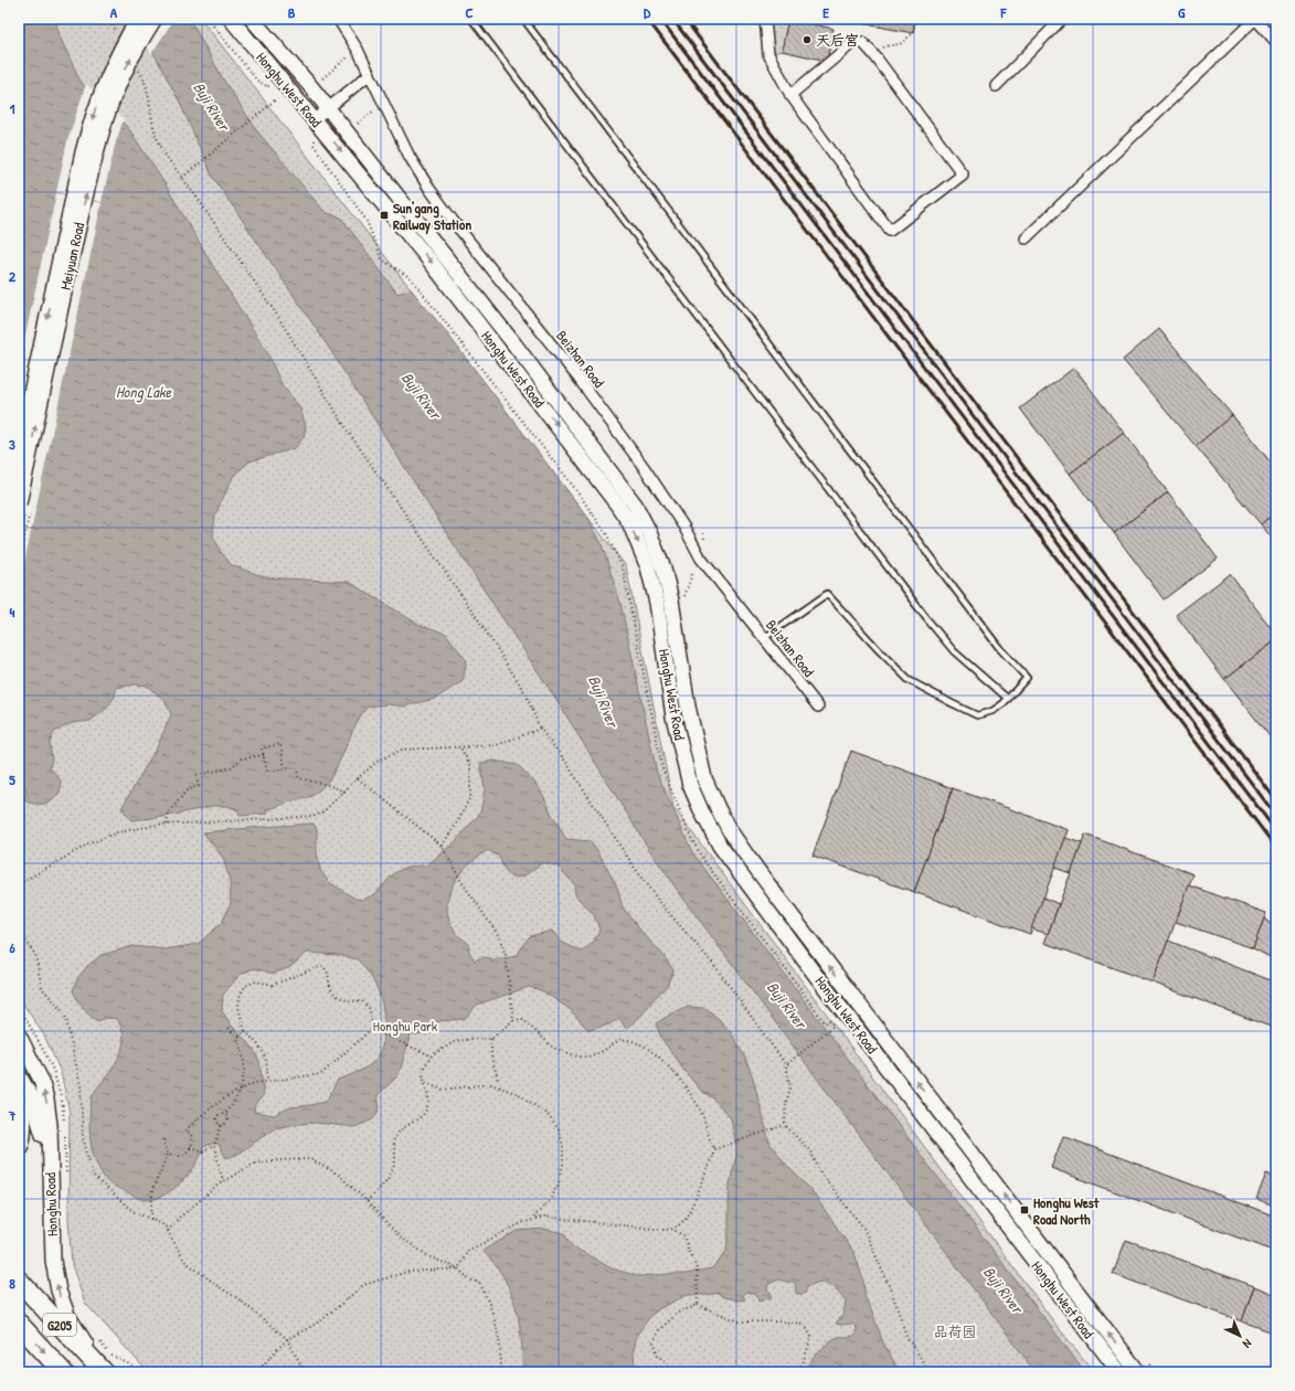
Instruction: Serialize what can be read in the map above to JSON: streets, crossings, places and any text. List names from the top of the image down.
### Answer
{
  "streets": {
    "highway": ["G205"],
    "main road": ["Honghu West Road", "Meiyuan Road", "Honghu Road"],
    "street": ["Beizhan Road"]
  },
  "crossings": [
    ["Honghu Road", "G205"]
  ],
  "one_way": ["Honghu Road"],
  "water": ["Buji River", "Hong Lake"],
  "parks": ["Honghu Park", "品荷园"],
  "places": {
    "other": ["天后宫"],
    "transit": ["Sun'gang Railway Station", "Honghu West Road North"]
  },
  "north": "bottom right",
  "grid": {
    "columns": [
      "A",
      "B",
      "C",
      "D",
      "E",
      "F",
      "G"
    ],
    "rows": [
      "1",
      "2",
      "3",
      "4",
      "5",
      "6",
      "7",
      "8"
    ]
  }
}
